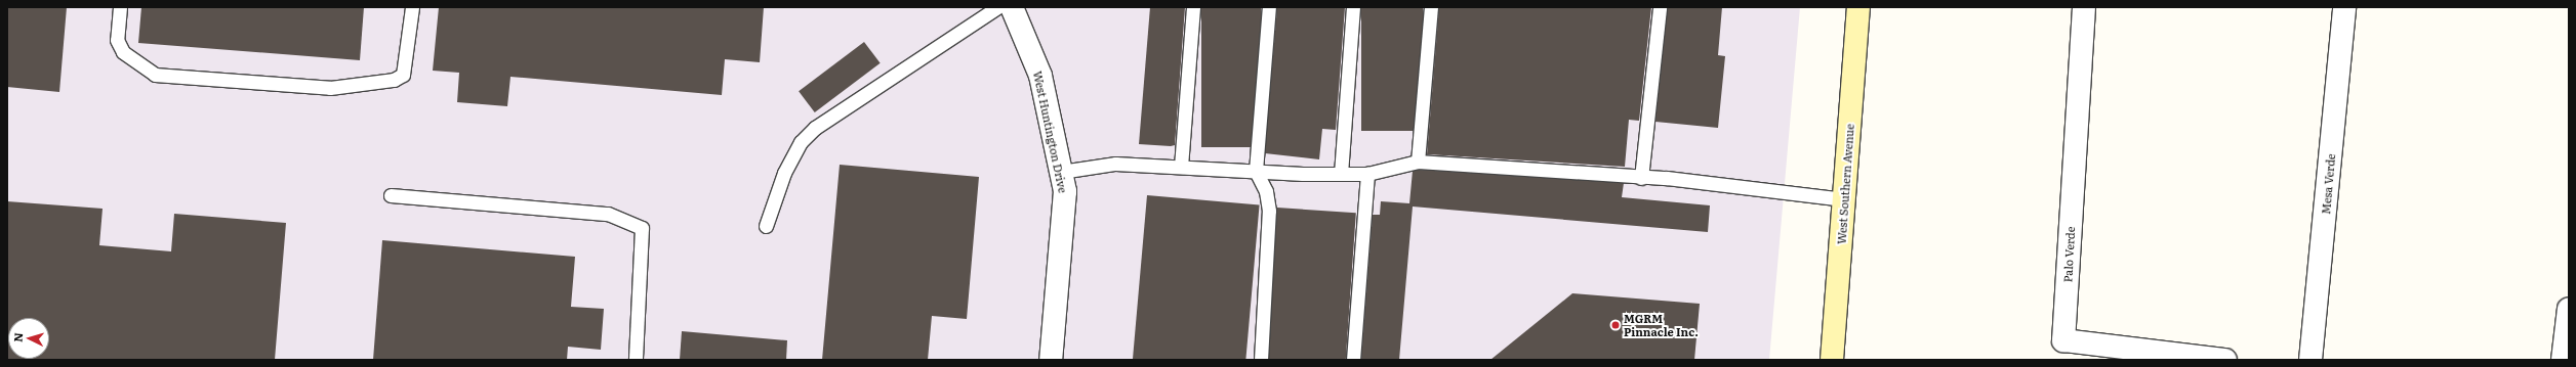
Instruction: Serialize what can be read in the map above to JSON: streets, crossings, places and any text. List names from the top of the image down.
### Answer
{
  "streets": {
    "main road": ["West Southern Avenue"],
    "street": ["West Huntington Drive", "Mesa Verde", "Palo Verde"]
  },
  "places": ["MGRM Pinnacle Inc."],
  "north": "left"
}
